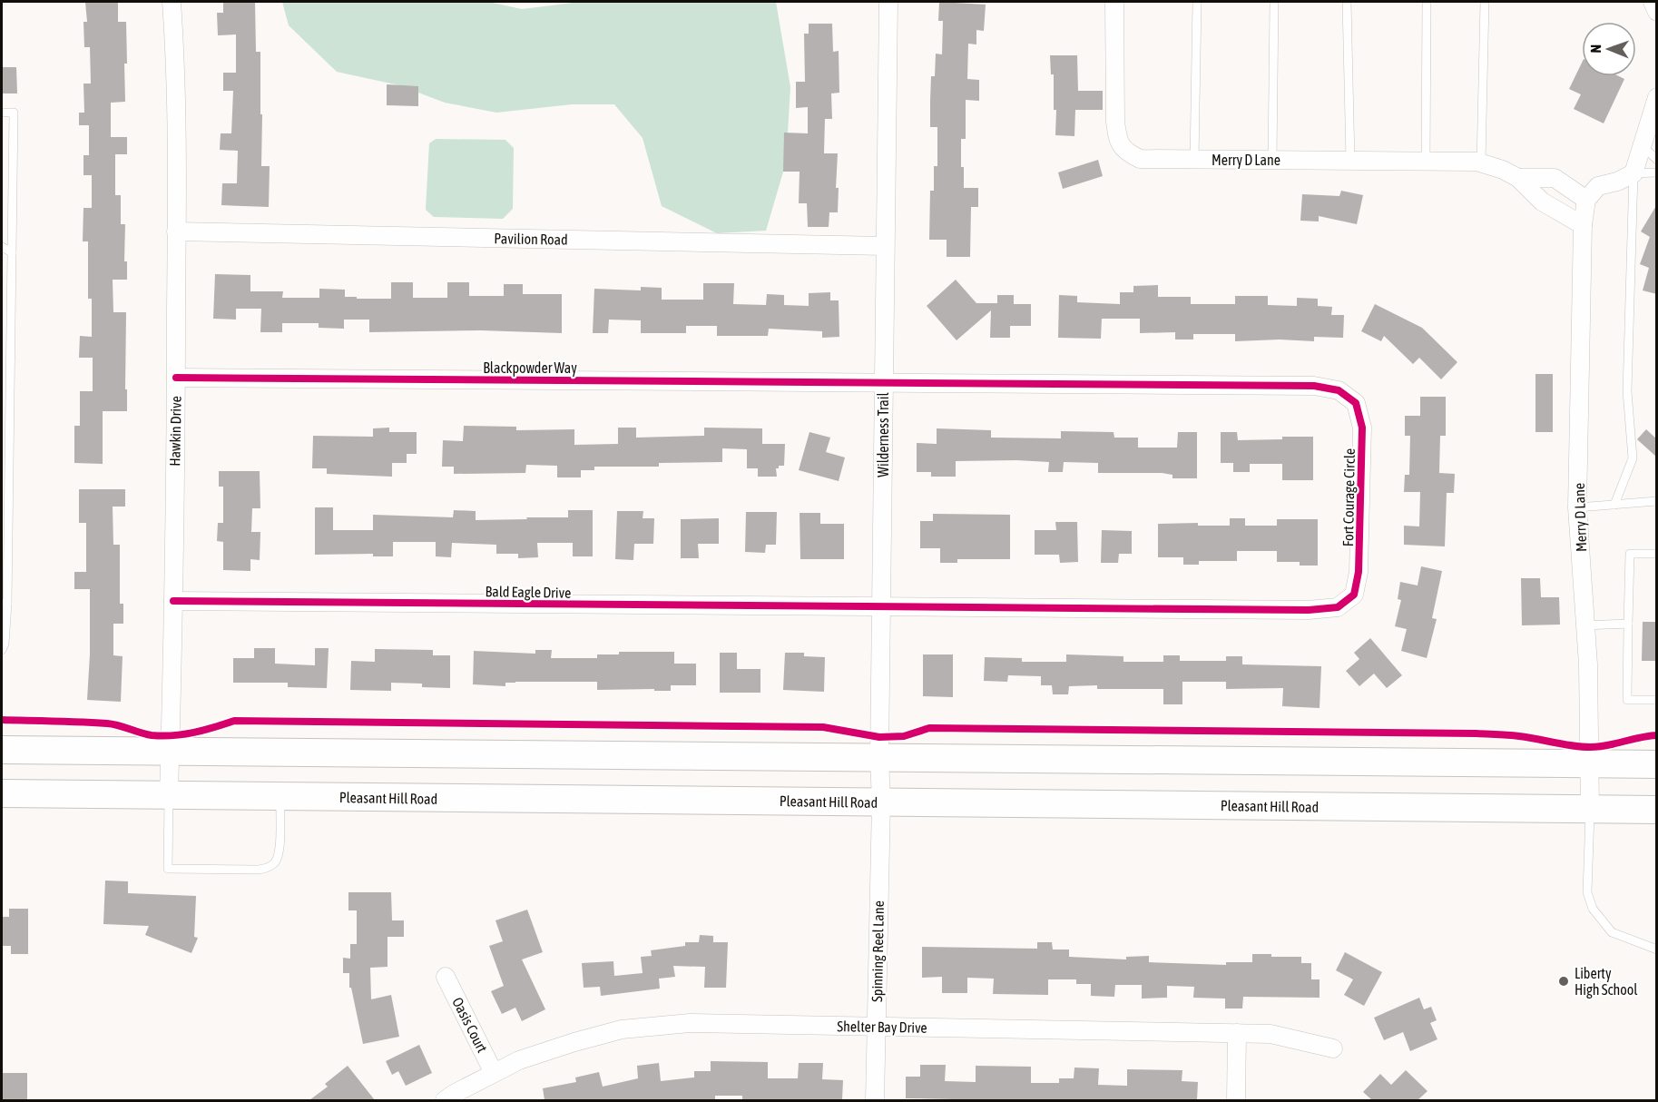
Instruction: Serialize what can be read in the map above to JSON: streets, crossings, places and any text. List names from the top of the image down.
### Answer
{
  "streets": {
    "main road": ["Pleasant Hill Road"],
    "street": [
      "Merry D Lane",
      "Pavilion Road",
      "Blackpowder Way",
      "Hawkin Drive",
      "Wilderness Trail",
      "Fort Courage Circle",
      "Bald Eagle Drive",
      "Spinning Reel Lane",
      "Oasis Court",
      "Shelter Bay Drive"
    ]
  },
  "crossings": [
    ["Merry D Lane", "Pleasant Hill Road"],
    ["Pavilion Road", "Hawkin Drive"],
    ["Pavilion Road", "Wilderness Trail"],
    ["Blackpowder Way", "Hawkin Drive"],
    ["Blackpowder Way", "Wilderness Trail"],
    ["Blackpowder Way", "Fort Courage Circle"],
    ["Hawkin Drive", "Bald Eagle Drive"],
    ["Hawkin Drive", "Pleasant Hill Road"],
    ["Wilderness Trail", "Fort Courage Circle"],
    ["Wilderness Trail", "Bald Eagle Drive"],
    ["Wilderness Trail", "Pleasant Hill Road"],
    ["Wilderness Trail", "Spinning Reel Lane"],
    ["Fort Courage Circle", "Bald Eagle Drive"],
    ["Pleasant Hill Road", "Spinning Reel Lane"],
    ["Spinning Reel Lane", "Shelter Bay Drive"],
    ["Oasis Court", "Shelter Bay Drive"]
  ],
  "places": ["Liberty High School"],
  "north": "left"
}
